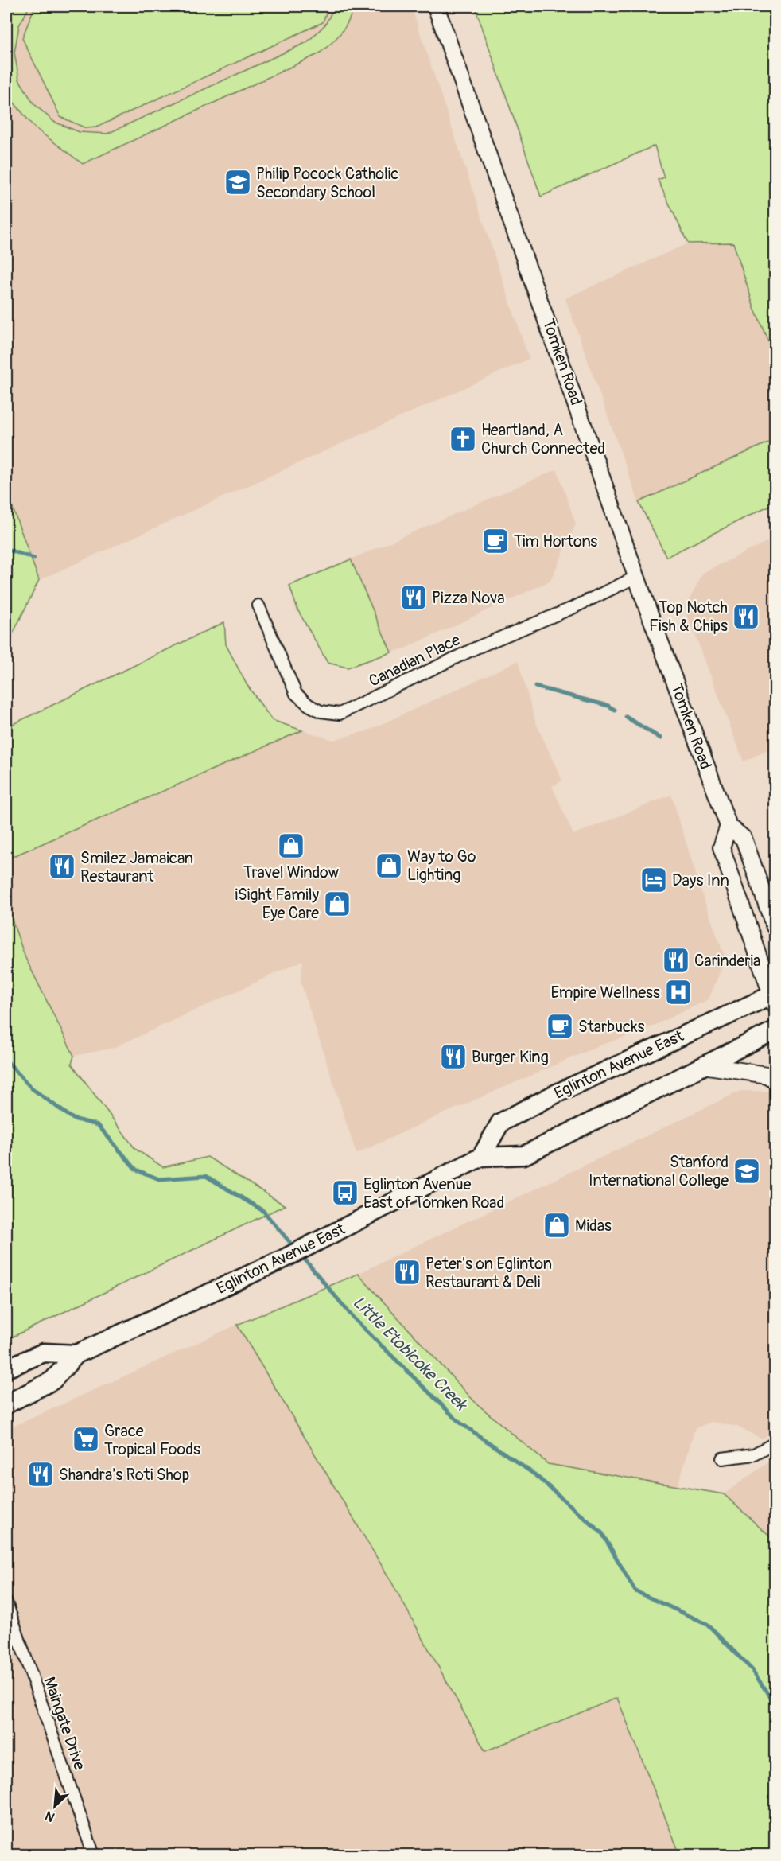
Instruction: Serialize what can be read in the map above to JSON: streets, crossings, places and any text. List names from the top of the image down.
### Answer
{
  "streets": {
    "main road": ["Eglinton Avenue East"],
    "street": ["Tomken Road", "Canadian Place", "Maingate Drive"]
  },
  "crossings": [
    ["Tomken Road", "Canadian Place"]
  ],
  "water": ["Little Etobicoke Creek"],
  "places": {
    "school or university": ["Philip Pocock Catholic Secondary School", "Stanford International College"],
    "church": ["Heartland, A Church Connected"],
    "cafe": ["Tim Hortons", "Starbucks"],
    "restaurant": [
      "Pizza Nova",
      "Top Notch Fish & Chips",
      "Smilez Jamaican Restaurant",
      "Carinderia",
      "Burger King",
      "Peter's on Eglinton Restaurant & Deli",
      "Shandra's Roti Shop"
    ],
    "shop": [
      "Travel Window",
      "Way to Go Lighting",
      "iSight Family Eye Care",
      "Midas"
    ],
    "hotel": ["Days Inn"],
    "hospital": ["Empire Wellness"],
    "bus stop": ["Eglinton Avenue East of Tomken Road"],
    "supermarket": ["Grace Tropical Foods"]
  },
  "north": "bottom left"
}
